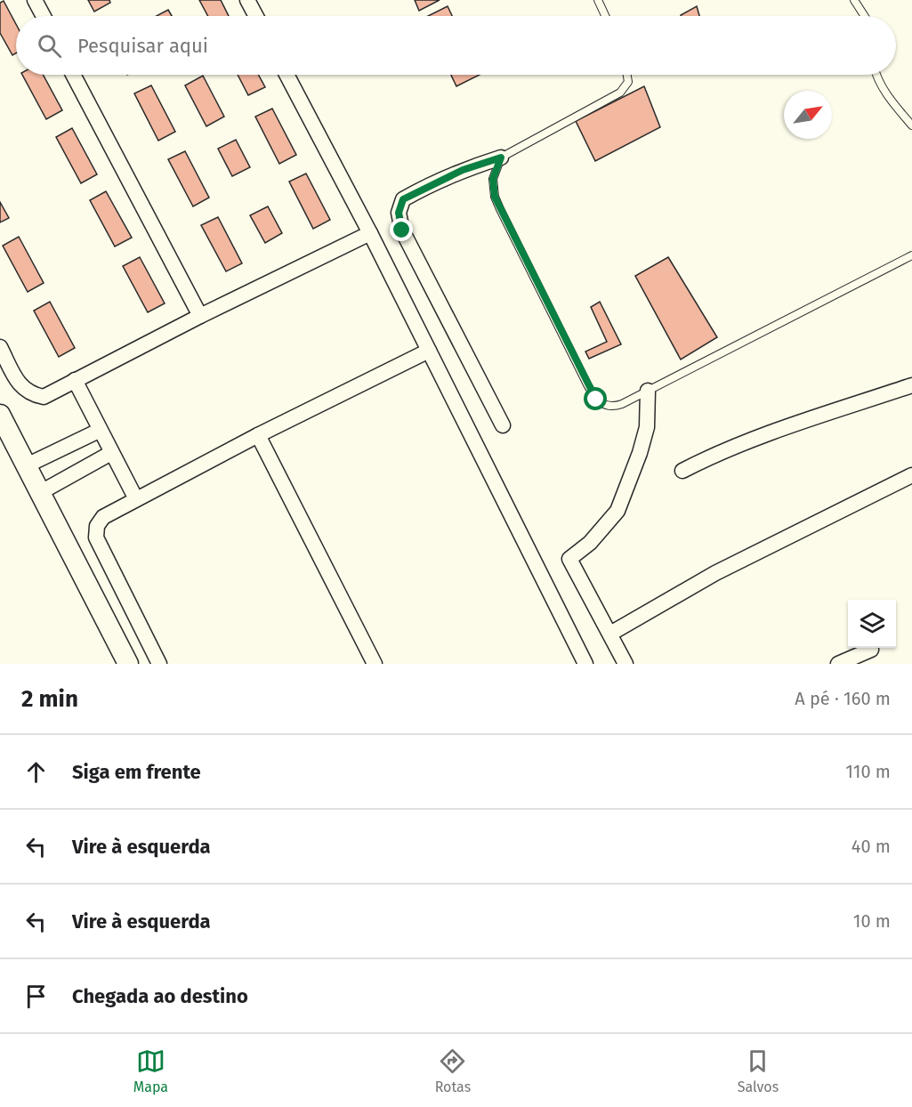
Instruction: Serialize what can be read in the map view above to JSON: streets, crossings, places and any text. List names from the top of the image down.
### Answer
{
  "north": "top right",
  "page": {
    "search": "Pesquisar aqui",
    "heading": ["2 min", "A pé · 160 m"],
    "list": [
      ["Siga em frente", "110 m"],
      ["Vire à esquerda", "40 m"],
      ["Vire à esquerda", "10 m"],
      "Chegada ao destino"
    ],
    "nav": ["Mapa", "Rotas", "Salvos"]
  }
}
